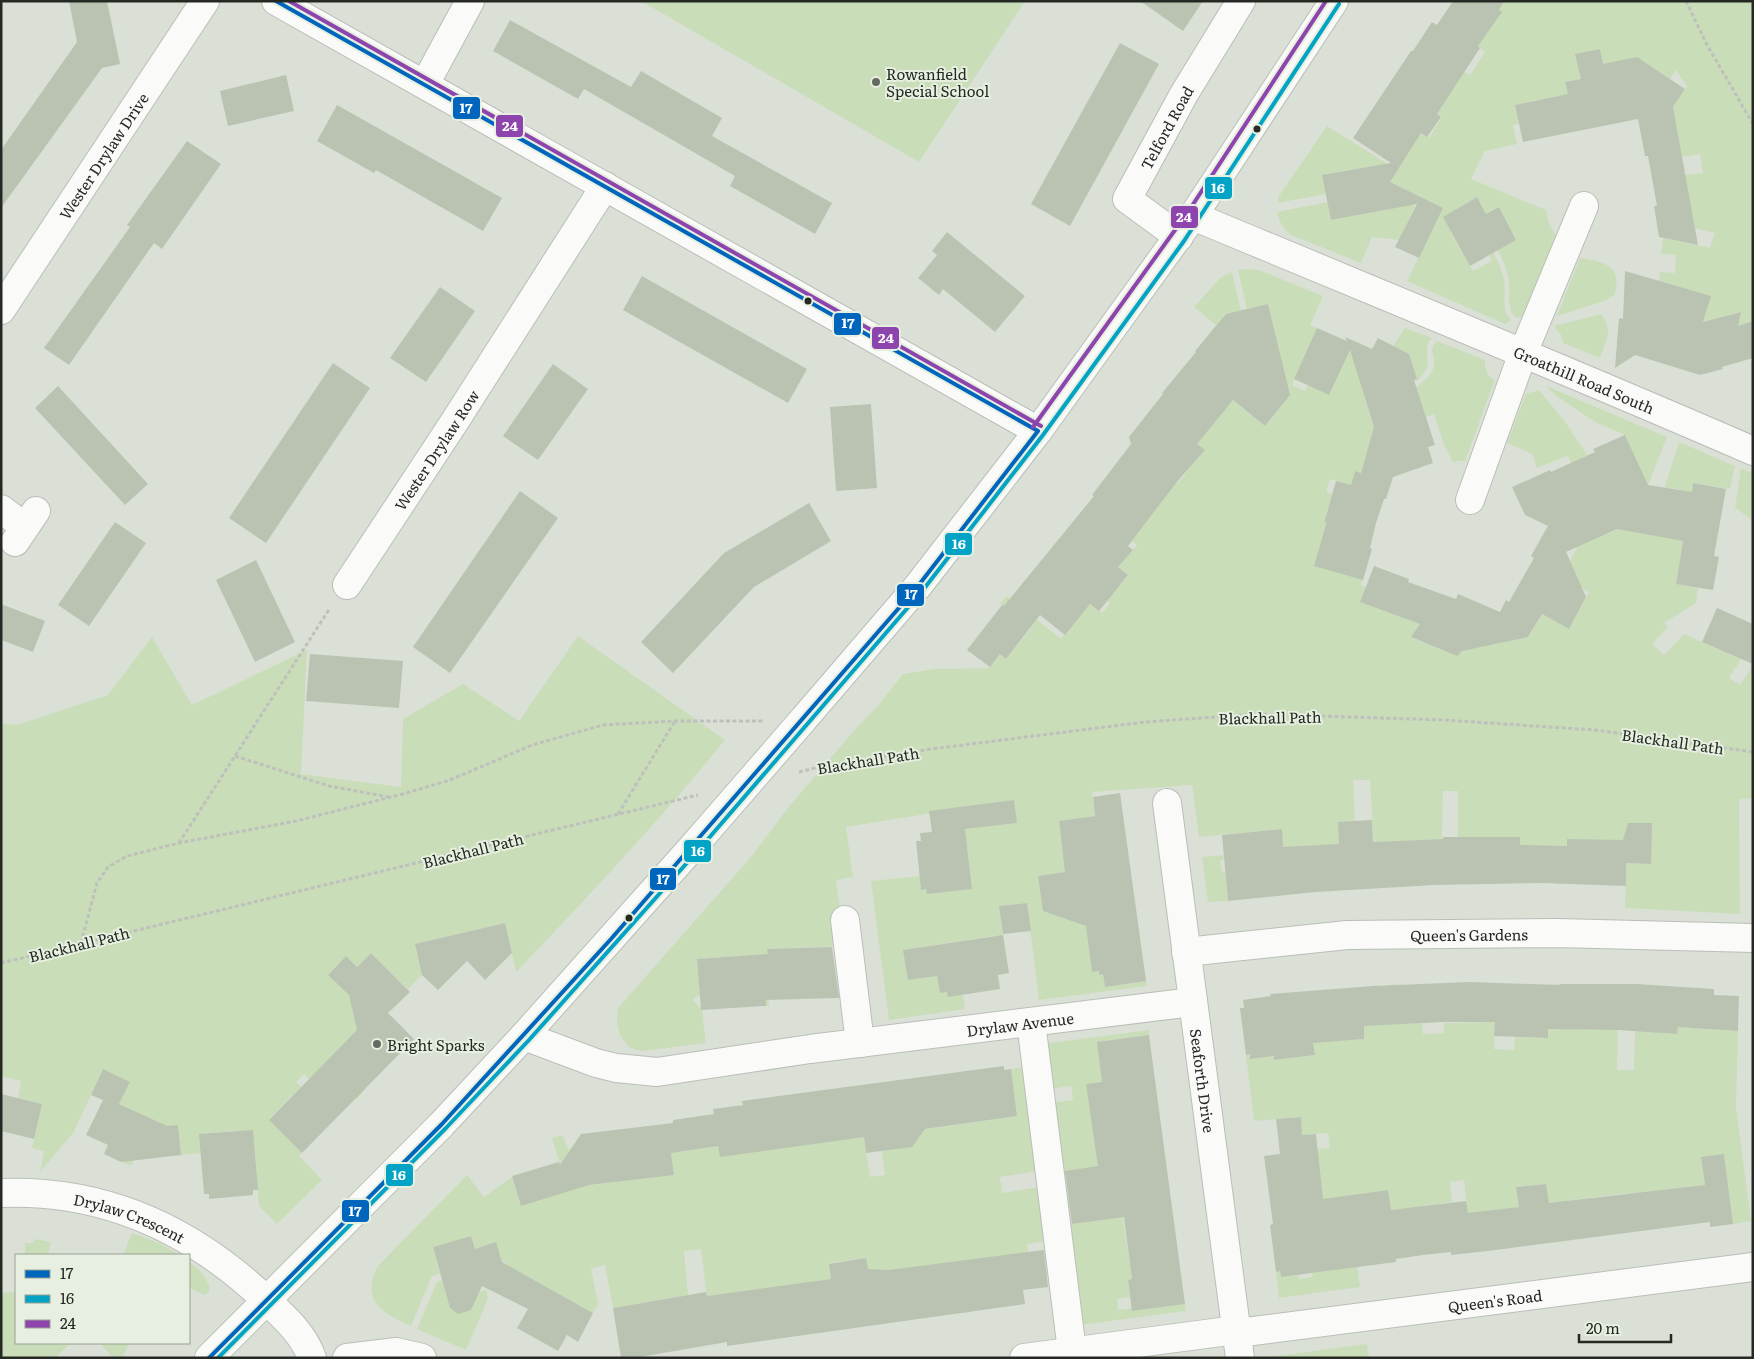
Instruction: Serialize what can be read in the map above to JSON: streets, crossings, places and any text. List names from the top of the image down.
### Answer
{
  "streets": {
    "street": [
      "Telford Road",
      "Wester Drylaw Drive",
      "Groathill Road South",
      "Wester Drylaw Row",
      "Queen's Gardens",
      "Drylaw Avenue",
      "Seaforth Drive",
      "Drylaw Crescent",
      "Queen's Road"
    ],
    "path": ["Blackhall Path"]
  },
  "crossings": [
    ["Telford Road", "Groathill Road South"],
    ["Queen's Gardens", "Seaforth Drive"],
    ["Drylaw Avenue", "Seaforth Drive"],
    ["Seaforth Drive", "Queen's Road"]
  ],
  "places": ["Rowanfield Special School", "Bright Sparks"],
  "lines": ["transit line 17", "transit line 24", "transit line 16"],
  "legend": ["17", "16", "24"],
  "scale_bar": "20 m"
}
